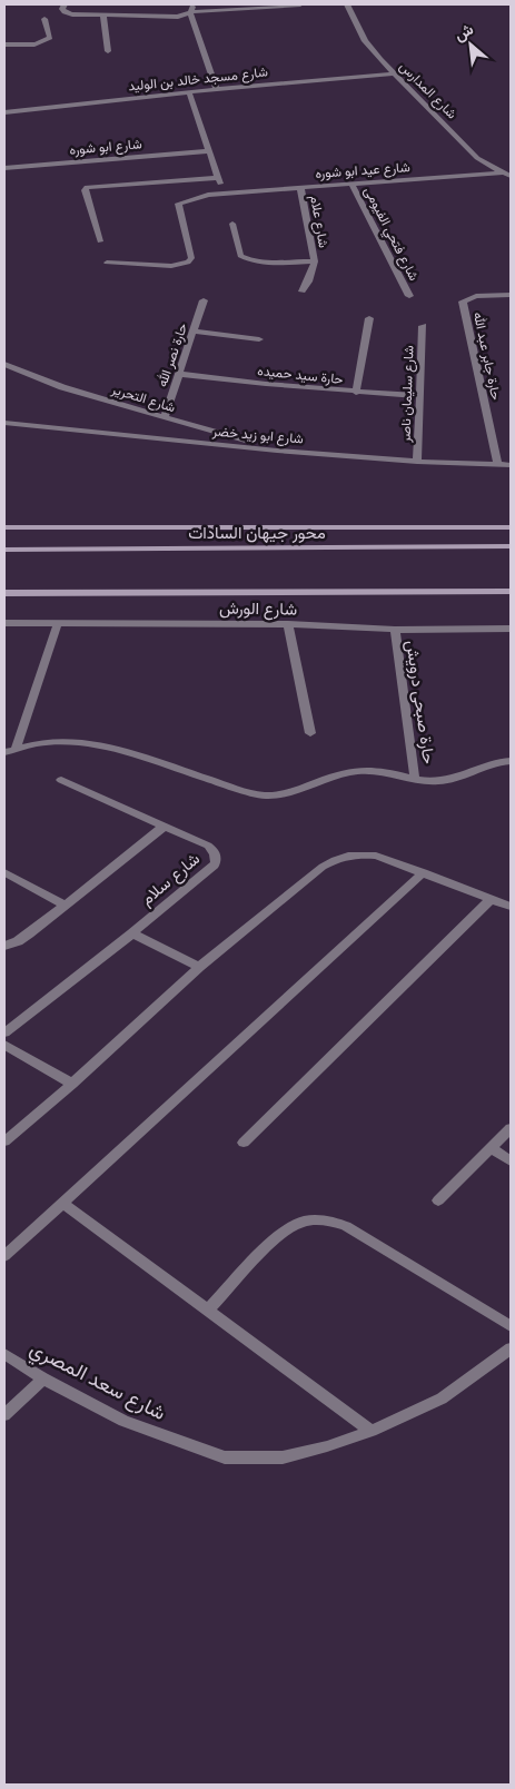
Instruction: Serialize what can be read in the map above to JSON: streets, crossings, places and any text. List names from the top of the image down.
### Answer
{
  "streets": {
    "main road": ["محور جيهان السادات"],
    "street": [
      "شارع مسجد خالد بن الوليد",
      "شارع المدارس",
      "شارع ابو شوره",
      "شارع عيد ابو شوره",
      "شارع علام",
      "شارع فتحي الفيومى",
      "حارة نصر الله",
      "حارة جابر عبد الله",
      "حارة سيد حميده",
      "شارع سليمان ناصر",
      "شارع التحرير",
      "شارع ابو زيد خضر",
      "شارع الورش",
      "حارة صبحى درويش",
      "شارع سلام",
      "شارع سعد المصري"
    ]
  },
  "crossings": [
    ["شارع مسجد خالد بن الوليد", "شارع المدارس"],
    ["شارع المدارس", "شارع عيد ابو شوره"],
    ["شارع عيد ابو شوره", "شارع علام"],
    ["شارع عيد ابو شوره", "شارع فتحي الفيومى"],
    ["حارة نصر الله", "حارة سيد حميده"],
    ["حارة نصر الله", "شارع التحرير"],
    ["حارة جابر عبد الله", "شارع ابو زيد خضر"],
    ["حارة سيد حميده", "شارع سليمان ناصر"],
    ["شارع سليمان ناصر", "شارع ابو زيد خضر"],
    ["شارع التحرير", "شارع ابو زيد خضر"],
    ["شارع الورش", "حارة صبحى درويش"]
  ],
  "north": "top left"
}
